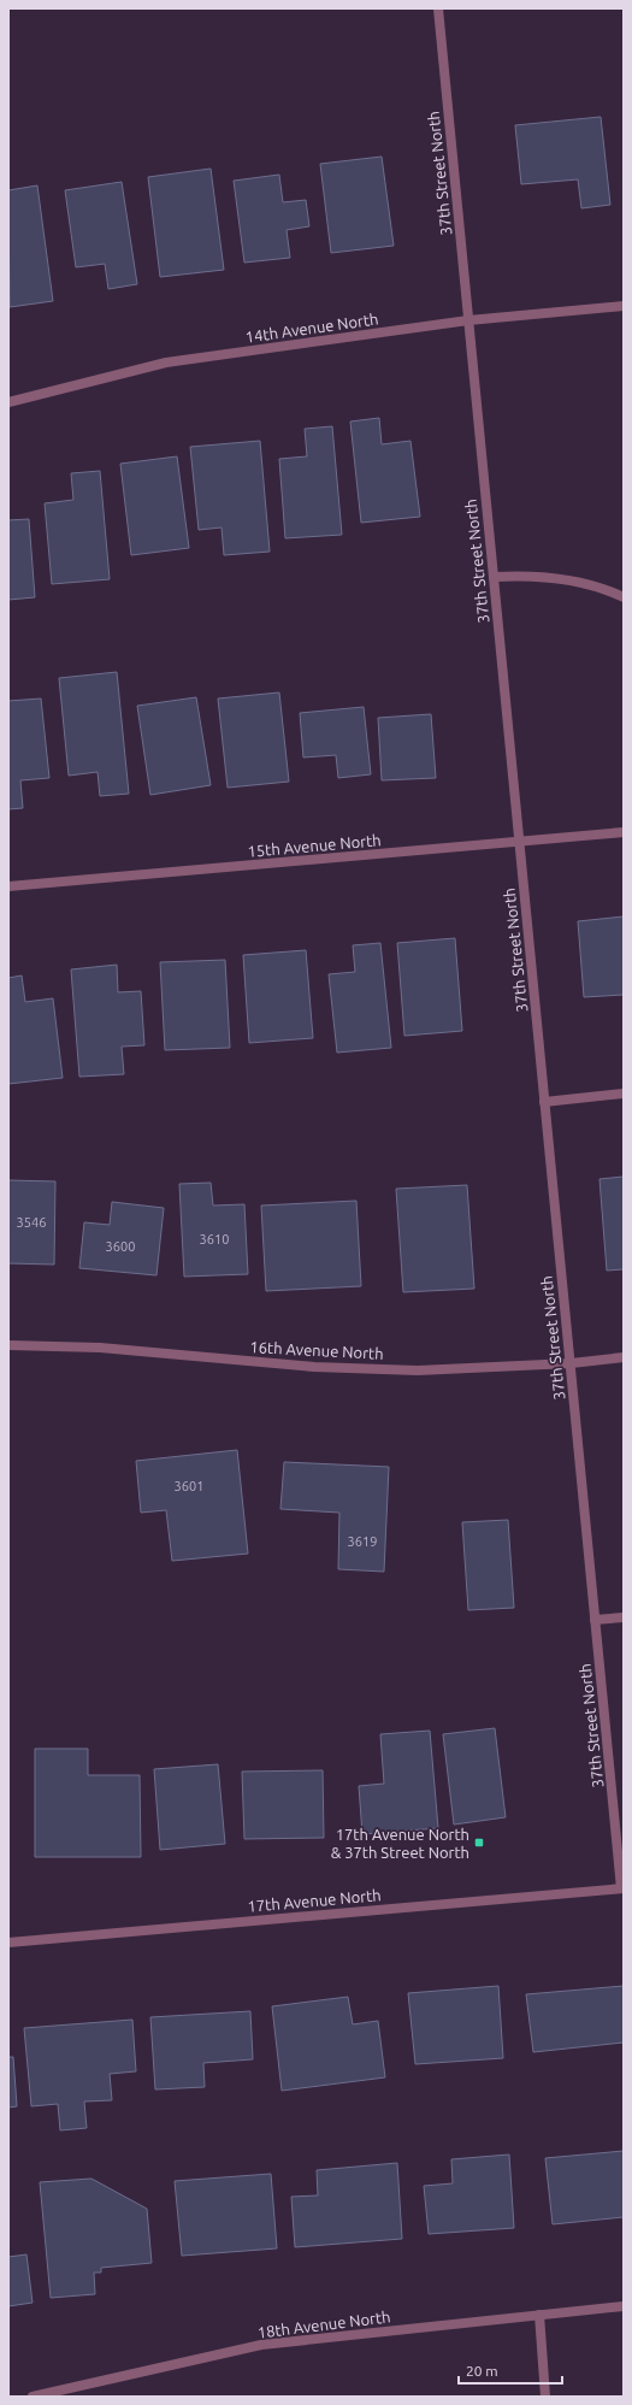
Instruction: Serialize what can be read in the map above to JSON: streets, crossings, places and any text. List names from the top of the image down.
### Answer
{
  "streets": {
    "street": [
      "37th Street North",
      "14th Avenue North",
      "15th Avenue North",
      "16th Avenue North",
      "17th Avenue North",
      "18th Avenue North"
    ]
  },
  "crossings": [
    ["37th Street North", "14th Avenue North"],
    ["37th Street North", "15th Avenue North"],
    ["37th Street North", "16th Avenue North"],
    ["37th Street North", "17th Avenue North"]
  ],
  "places": {
    "transit": ["17th Avenue North & 37th Street North"]
  },
  "house_numbers": [
    "3546",
    "3610",
    "3600",
    "3601",
    "3619"
  ],
  "scale_bar": "20 m"
}
